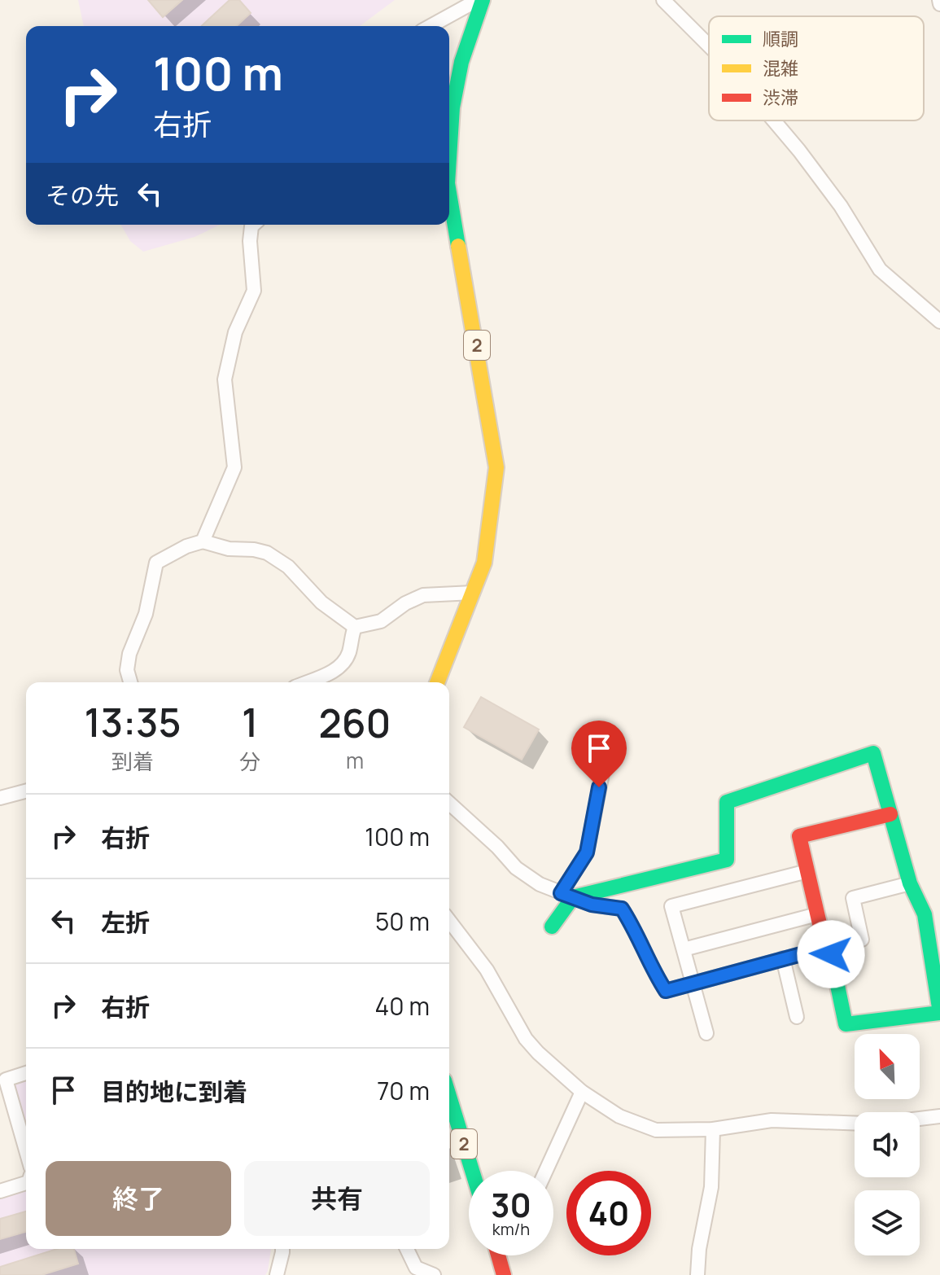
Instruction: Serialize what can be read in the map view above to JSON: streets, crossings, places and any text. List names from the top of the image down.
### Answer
{
  "streets": {
    "street": ["2"]
  },
  "legend": ["順調", "混雑", "渋滞"],
  "north": "top left",
  "page": {
    "turn": ["100 m", "右折"],
    "then": "その先",
    "eta": [
      "13:35",
      "到着",
      "1",
      "分",
      "260",
      "m"
    ],
    "list": [
      {
        "name": "右折",
        "value": "100 m"
      },
      {
        "name": "左折",
        "value": "50 m"
      },
      {
        "name": "右折",
        "value": "40 m"
      },
      {
        "name": "目的地に到着",
        "value": "70 m"
      }
    ],
    "buttons": ["終了", "共有"],
    "speed": "30 km/h",
    "limit": "40"
  }
}
